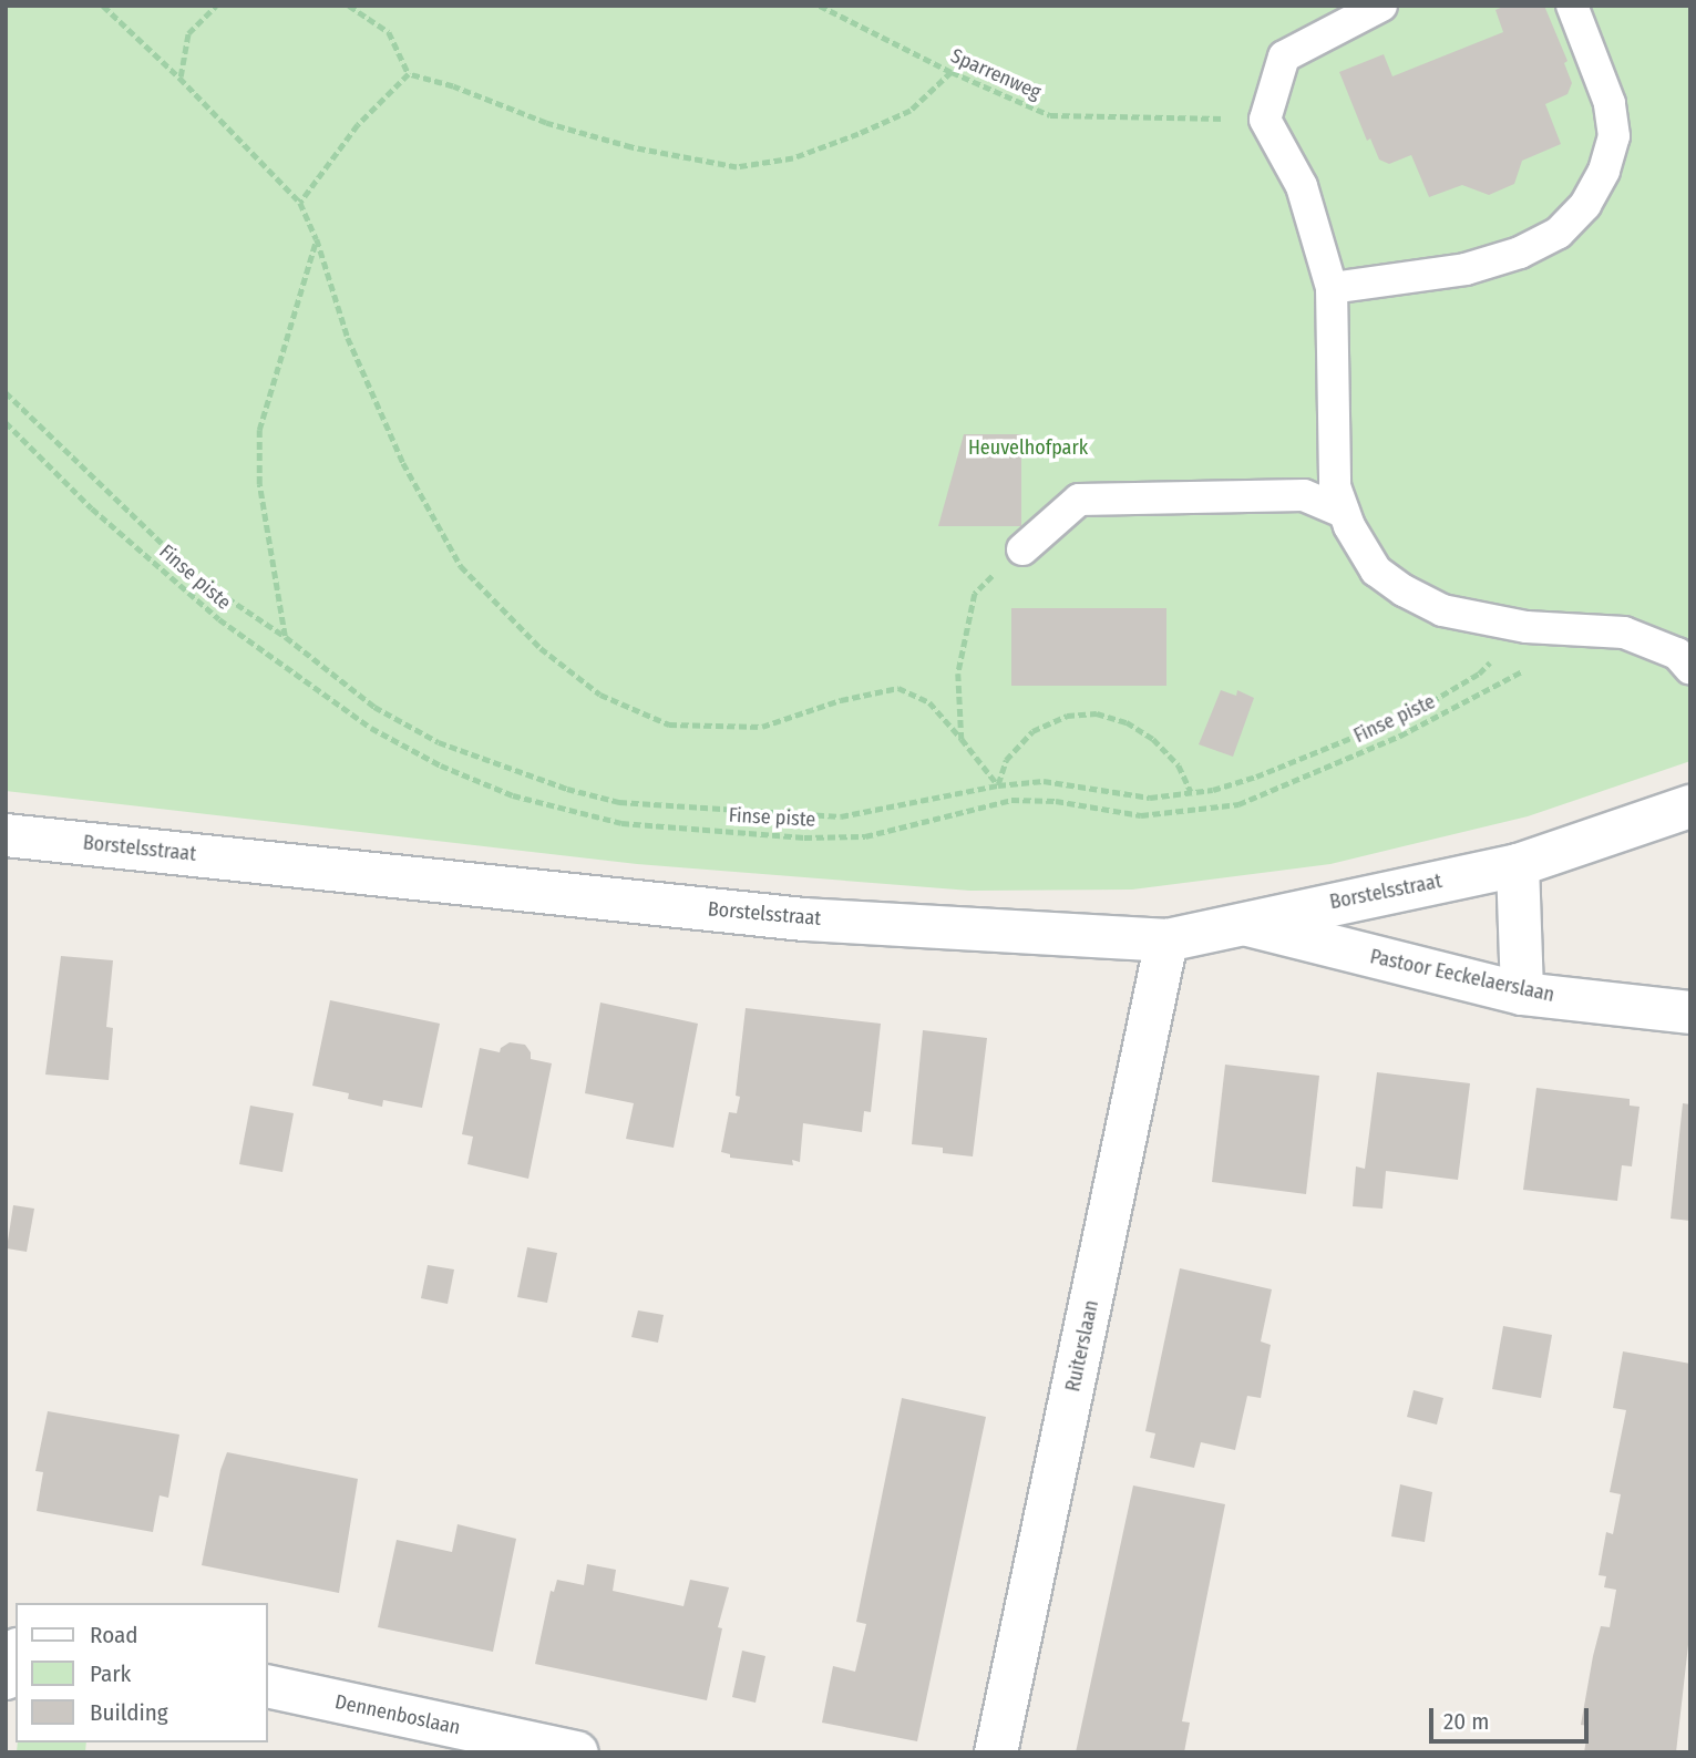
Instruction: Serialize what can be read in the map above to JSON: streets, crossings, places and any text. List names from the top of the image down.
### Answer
{
  "streets": {
    "street": [
      "Borstelsstraat",
      "Pastoor Eeckelaerslaan",
      "Ruiterslaan",
      "Dennenboslaan"
    ],
    "path": ["Sparrenweg", "Finse piste"]
  },
  "crossings": [
    ["Borstelsstraat", "Pastoor Eeckelaerslaan"],
    ["Borstelsstraat", "Ruiterslaan"]
  ],
  "parks": ["Heuvelhofpark"],
  "legend": ["Road", "Park", "Building"],
  "scale_bar": "20 m"
}
